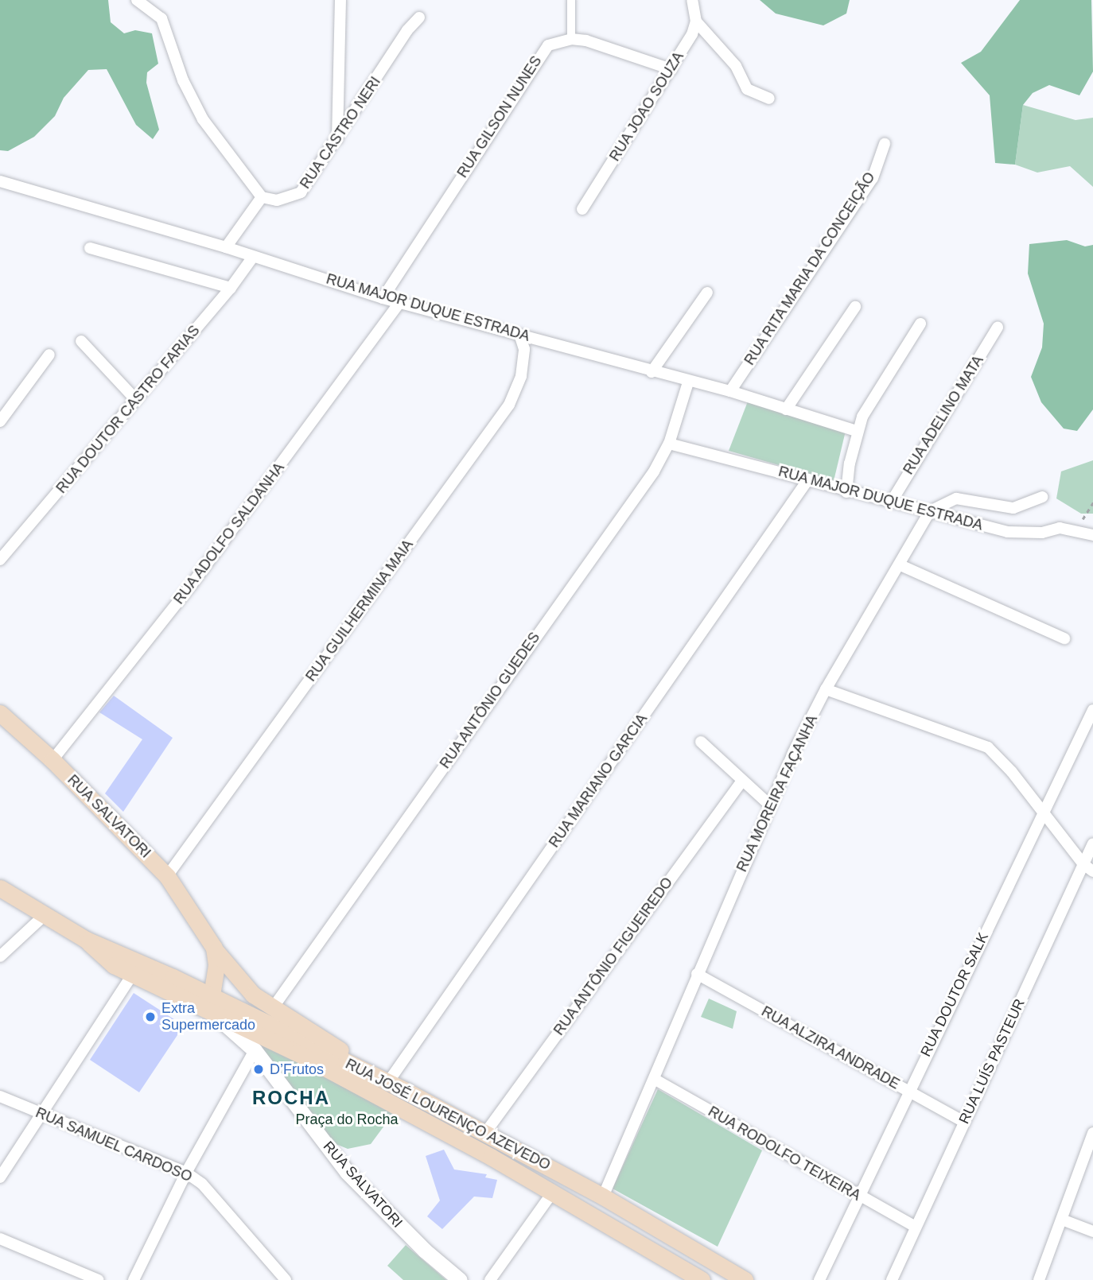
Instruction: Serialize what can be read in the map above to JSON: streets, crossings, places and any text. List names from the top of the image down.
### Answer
{
  "streets": {
    "main road": ["RUA SALVATORI", "RUA JOSÉ LOURENÇO AZEVEDO"],
    "street": [
      "RUA JOAO SOUZA",
      "RUA GILSON NUNES",
      "RUA CASTRO NERI",
      "RUA RITA MARIA DA CONCEIÇÃO",
      "RUA MAJOR DUQUE ESTRADA",
      "RUA DOUTOR CASTRO FARIAS",
      "RUA ADELINO MATA",
      "RUA ADOLFO SALDANHA",
      "RUA GUILHERMINA MAIA",
      "RUA ANTÔNIO GUEDES",
      "RUA MARIANO GARCIA",
      "RUA MOREIRA FAÇANHA",
      "RUA ANTÔNIO FIGUEIREDO",
      "RUA DOUTOR SALK",
      "RUA ALZIRA ANDRADE",
      "RUA LUÍS PASTEUR",
      "RUA SAMUEL CARDOSO",
      "RUA RODOLFO TEIXEIRA"
    ]
  },
  "crossings": [
    ["RUA GILSON NUNES", "RUA MAJOR DUQUE ESTRADA"],
    ["RUA RITA MARIA DA CONCEIÇÃO", "RUA MAJOR DUQUE ESTRADA"],
    ["RUA MAJOR DUQUE ESTRADA", "RUA DOUTOR CASTRO FARIAS"],
    ["RUA MAJOR DUQUE ESTRADA", "RUA ADELINO MATA"],
    ["RUA MAJOR DUQUE ESTRADA", "RUA ADOLFO SALDANHA"],
    ["RUA MAJOR DUQUE ESTRADA", "RUA GUILHERMINA MAIA"],
    ["RUA MAJOR DUQUE ESTRADA", "RUA ANTÔNIO GUEDES"],
    ["RUA MAJOR DUQUE ESTRADA", "RUA MARIANO GARCIA"],
    ["RUA MAJOR DUQUE ESTRADA", "RUA MOREIRA FAÇANHA"],
    ["RUA ADOLFO SALDANHA", "RUA SALVATORI"],
    ["RUA GUILHERMINA MAIA", "RUA SALVATORI"],
    ["RUA ANTÔNIO GUEDES", "RUA SALVATORI"],
    ["RUA MARIANO GARCIA", "RUA SALVATORI"],
    ["RUA MARIANO GARCIA", "RUA JOSÉ LOURENÇO AZEVEDO"],
    ["RUA MOREIRA FAÇANHA", "RUA ALZIRA ANDRADE"],
    ["RUA MOREIRA FAÇANHA", "RUA JOSÉ LOURENÇO AZEVEDO"],
    ["RUA MOREIRA FAÇANHA", "RUA RODOLFO TEIXEIRA"],
    ["RUA SALVATORI", "RUA JOSÉ LOURENÇO AZEVEDO"],
    ["RUA ANTÔNIO FIGUEIREDO", "RUA JOSÉ LOURENÇO AZEVEDO"],
    ["RUA DOUTOR SALK", "RUA ALZIRA ANDRADE"],
    ["RUA DOUTOR SALK", "RUA RODOLFO TEIXEIRA"],
    ["RUA ALZIRA ANDRADE", "RUA LUÍS PASTEUR"],
    ["RUA LUÍS PASTEUR", "RUA RODOLFO TEIXEIRA"]
  ],
  "districts": ["ROCHA"],
  "parks": ["Praça do Rocha"],
  "places": ["Extra Supermercado", "D’Frutos"]
}
